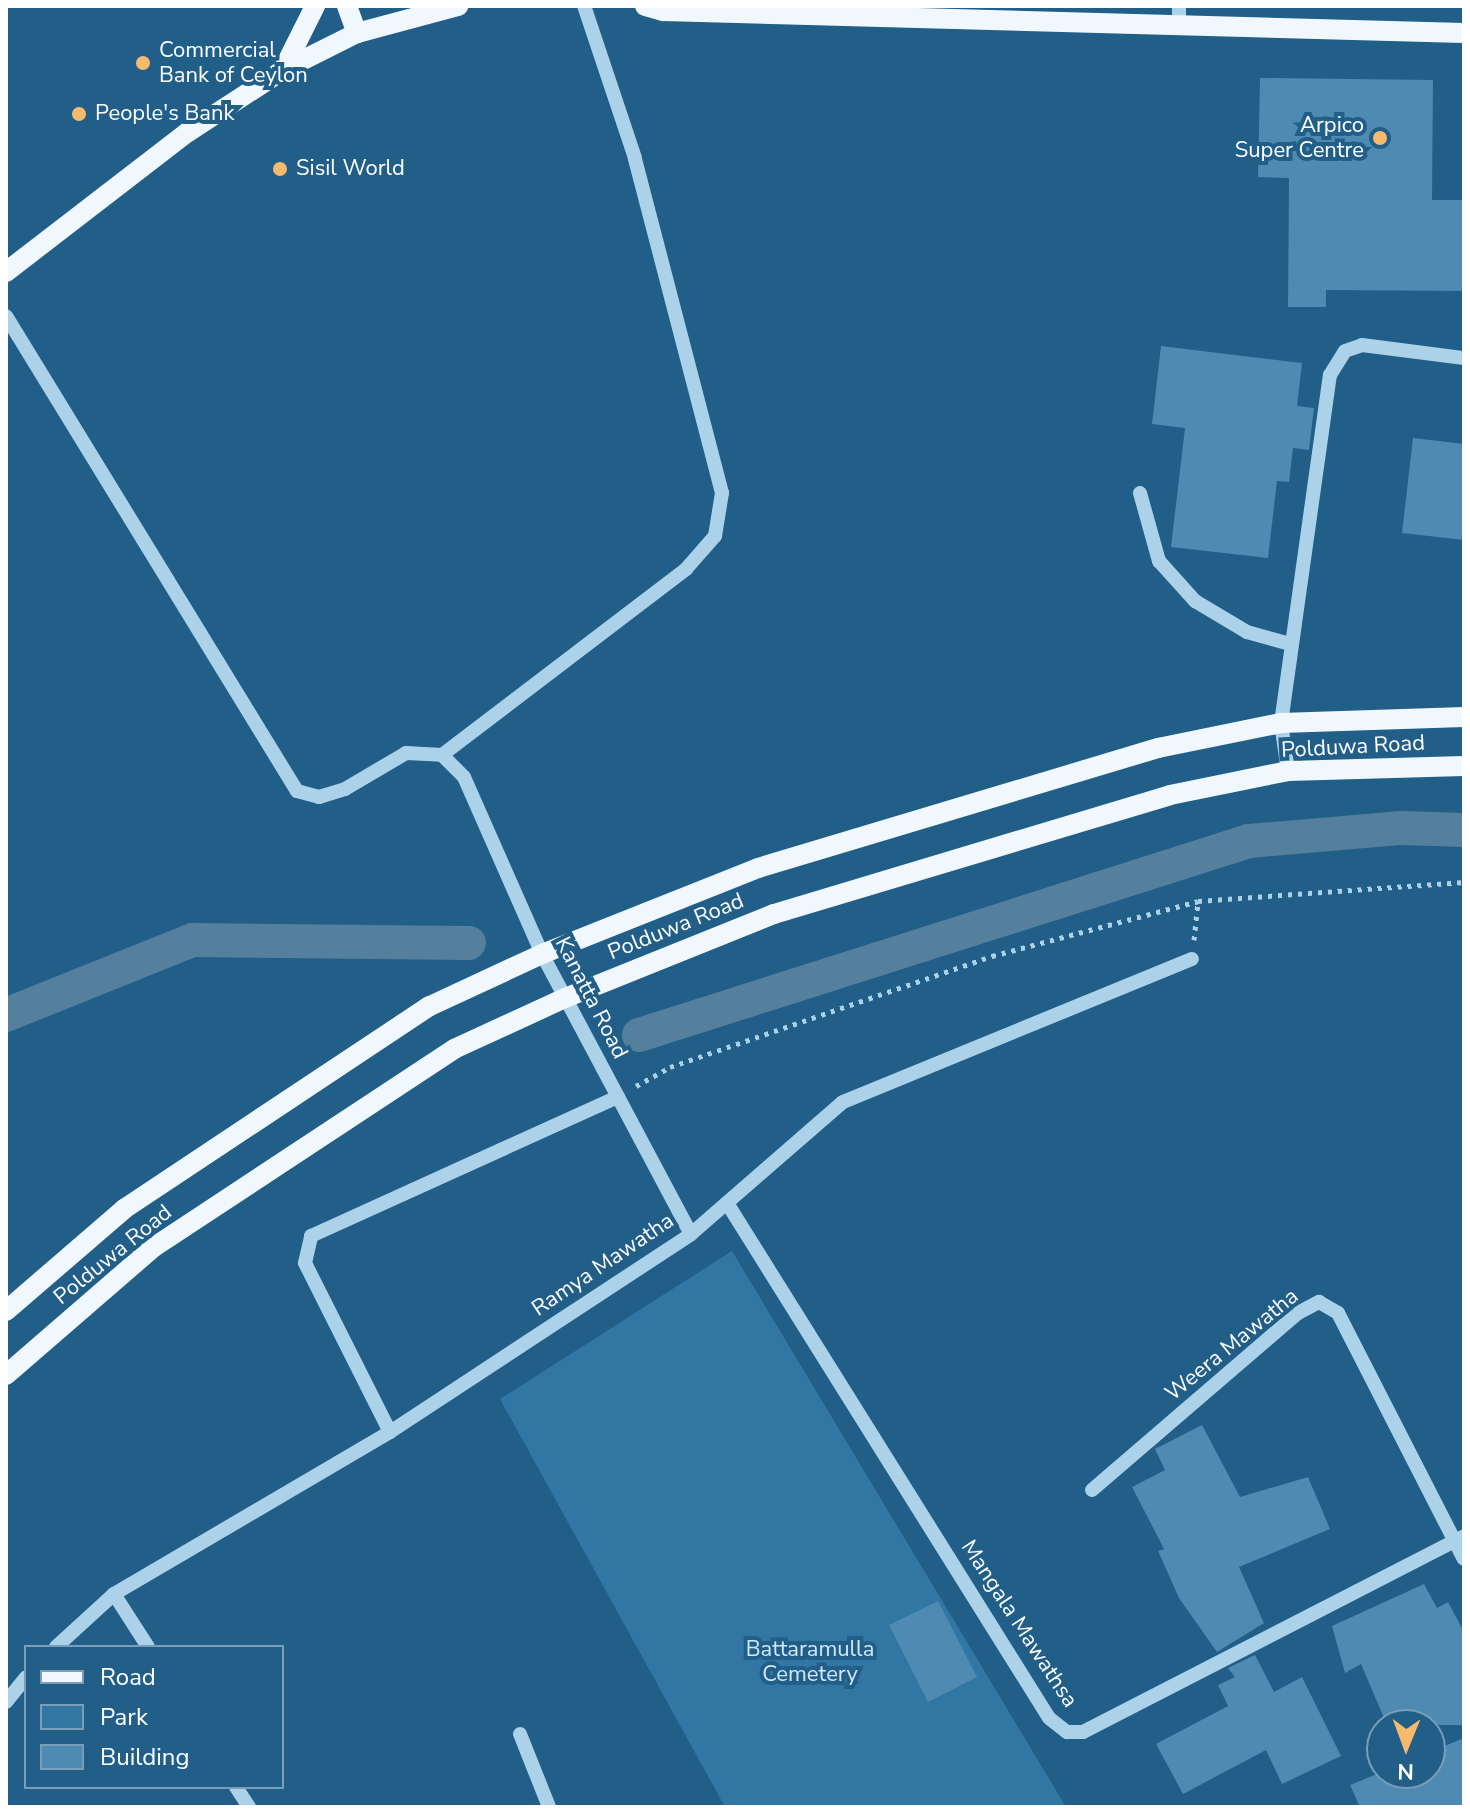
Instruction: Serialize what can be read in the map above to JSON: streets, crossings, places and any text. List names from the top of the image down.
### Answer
{
  "streets": {
    "main road": ["Polduwa Road"],
    "street": [
      "Kanatta Road",
      "Ramya Mawatha",
      "Weera Mawatha",
      "Mangala Mawathsa"
    ]
  },
  "crossings": [
    ["Polduwa Road", "Kanatta Road"],
    ["Kanatta Road", "Ramya Mawatha"],
    ["Ramya Mawatha", "Mangala Mawathsa"],
    ["Weera Mawatha", "Mangala Mawathsa"]
  ],
  "parks": ["Battaramulla Cemetery"],
  "places": [
    "Commercial Bank of Ceylon",
    "People's Bank",
    "Arpico Super Centre",
    "Sisil World"
  ],
  "legend": ["Road", "Park", "Building"],
  "north": "bottom"
}
